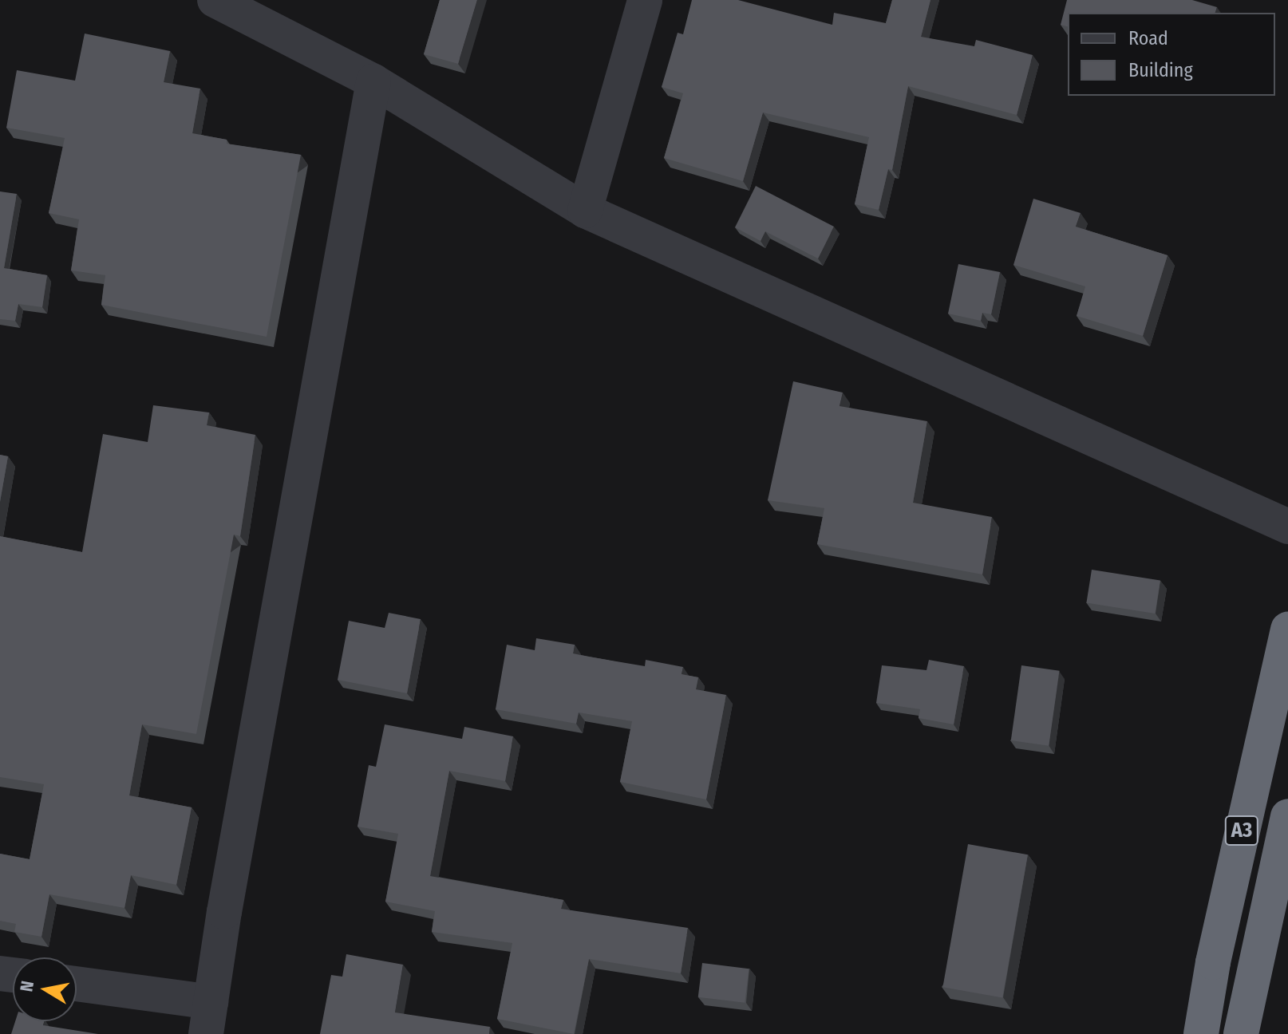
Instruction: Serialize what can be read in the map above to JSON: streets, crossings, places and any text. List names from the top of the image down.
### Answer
{
  "streets": {
    "highway": ["A3"]
  },
  "legend": ["Road", "Building"],
  "north": "left"
}
